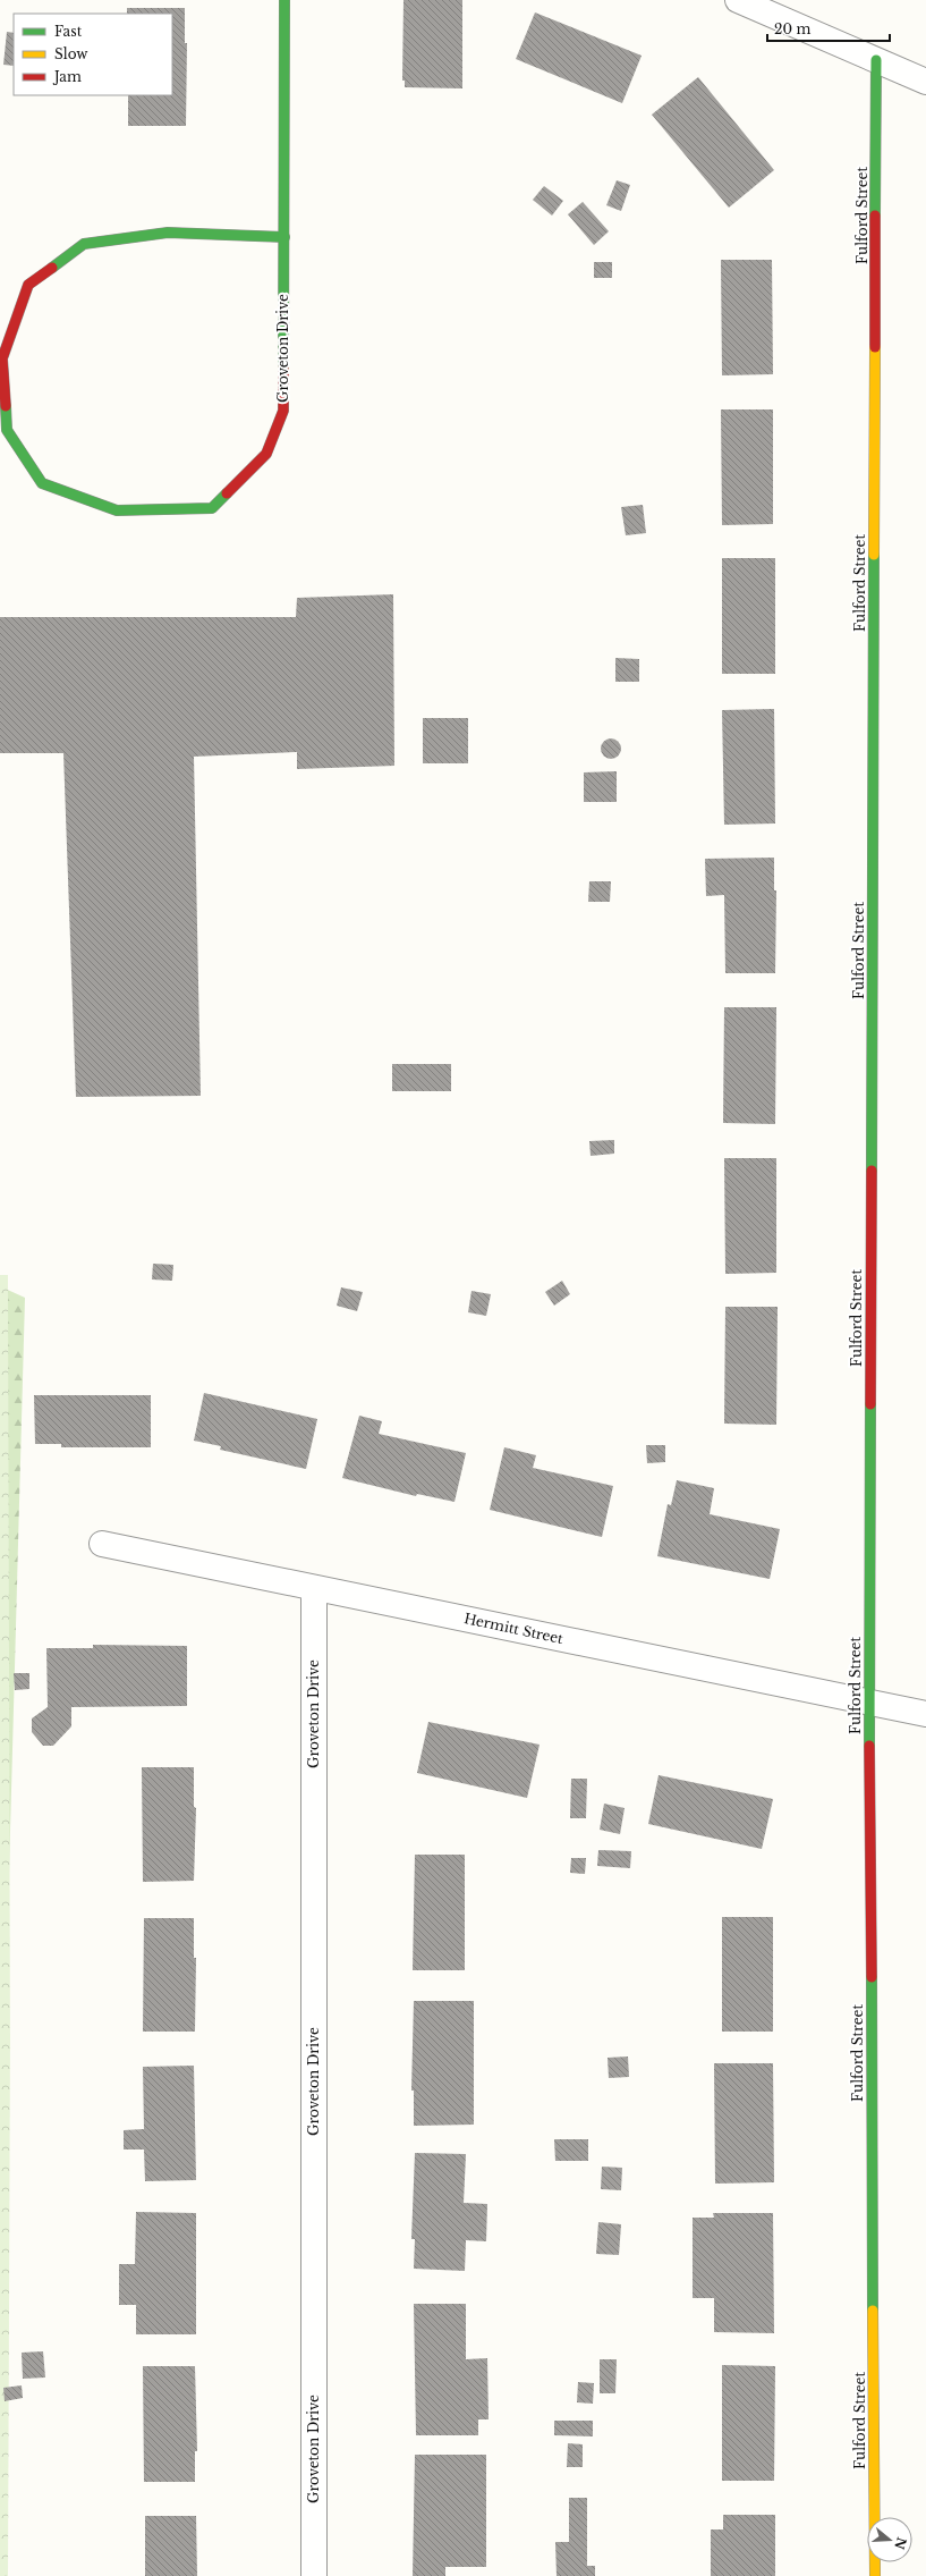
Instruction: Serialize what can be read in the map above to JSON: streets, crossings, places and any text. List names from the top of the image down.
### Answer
{
  "streets": {
    "street": ["Fulford Street", "Groveton Drive", "Hermitt Street"]
  },
  "crossings": [
    ["Fulford Street", "Hermitt Street"],
    ["Groveton Drive", "Hermitt Street"]
  ],
  "legend": ["Fast", "Slow", "Jam"],
  "scale_bar": "20 m",
  "north": "right"
}
